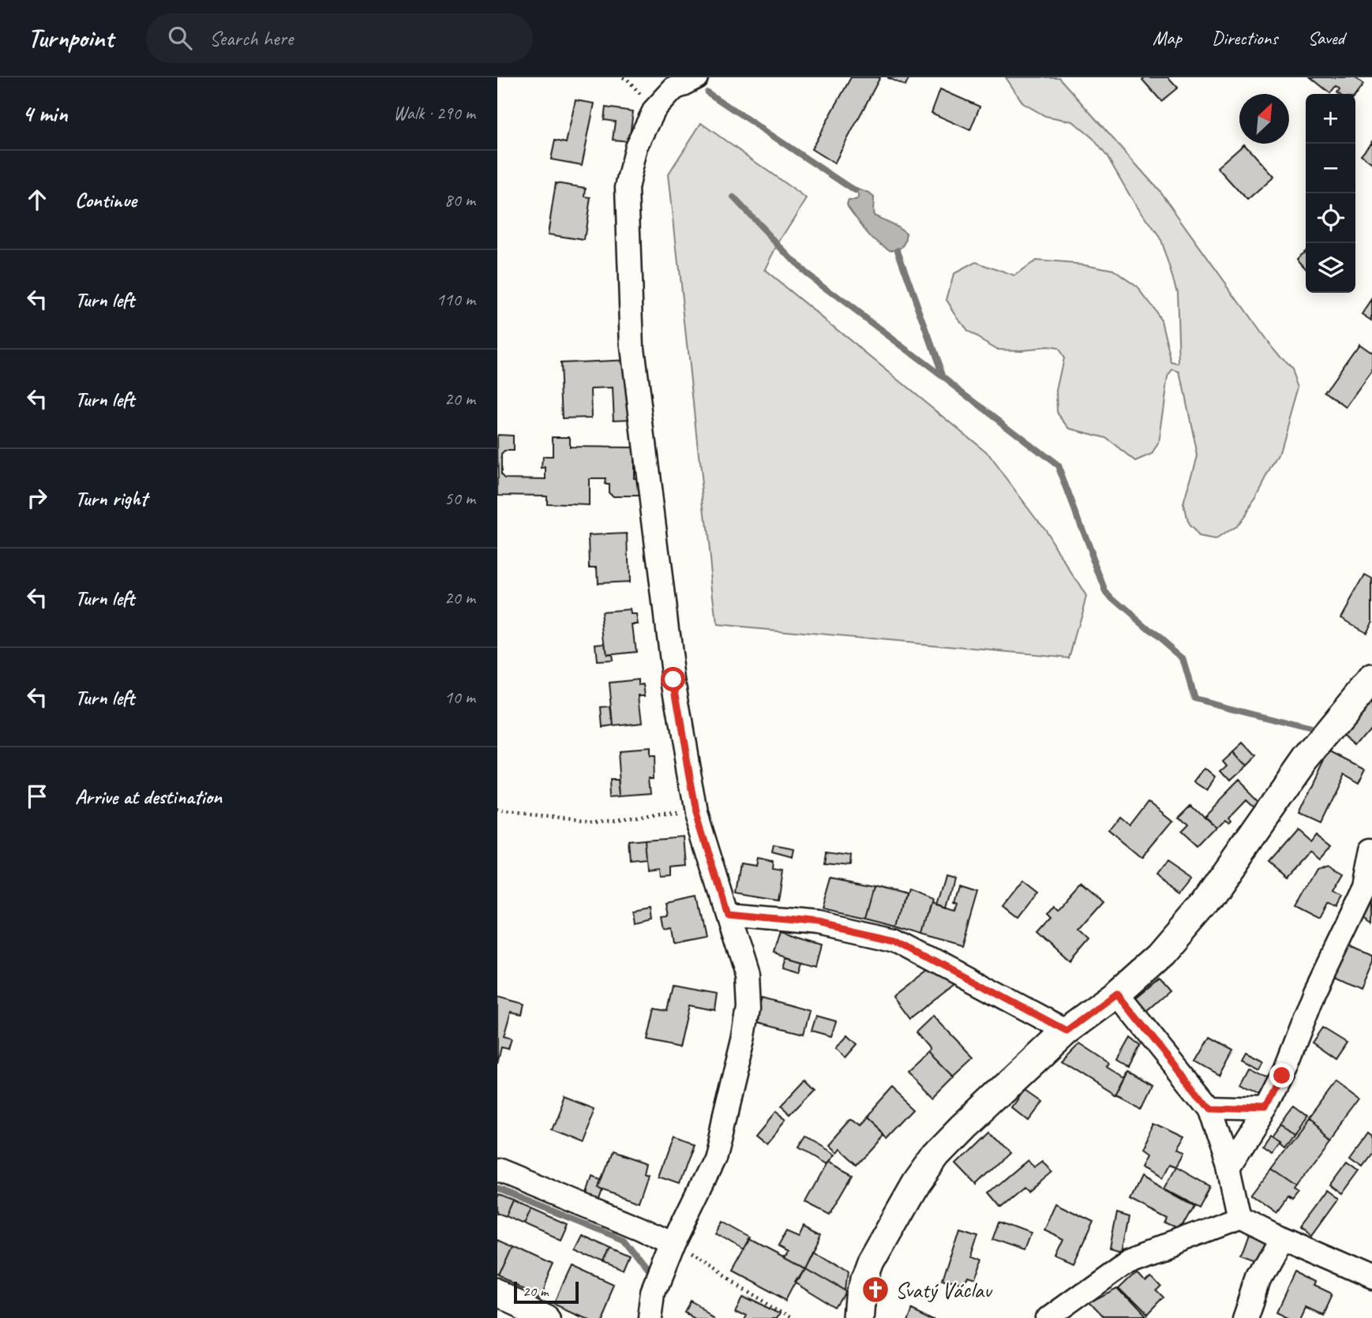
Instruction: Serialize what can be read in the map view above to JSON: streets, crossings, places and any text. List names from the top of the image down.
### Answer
{
  "places": {
    "church": ["Svatý Václav"]
  },
  "scale_bar": "20 m",
  "north": "top right",
  "page": {
    "header": "Turnpoint",
    "search": "Search here",
    "nav": ["Map", "Directions", "Saved"],
    "heading": ["4 min", "Walk · 290 m"],
    "map_buttons": ["+", "−"],
    "list": [
      ["Continue", "80 m"],
      ["Turn left", "110 m"],
      ["Turn left", "20 m"],
      ["Turn right", "50 m"],
      ["Turn left", "20 m"],
      ["Turn left", "10 m"],
      "Arrive at destination"
    ],
    "scale": "20 m"
  }
}
